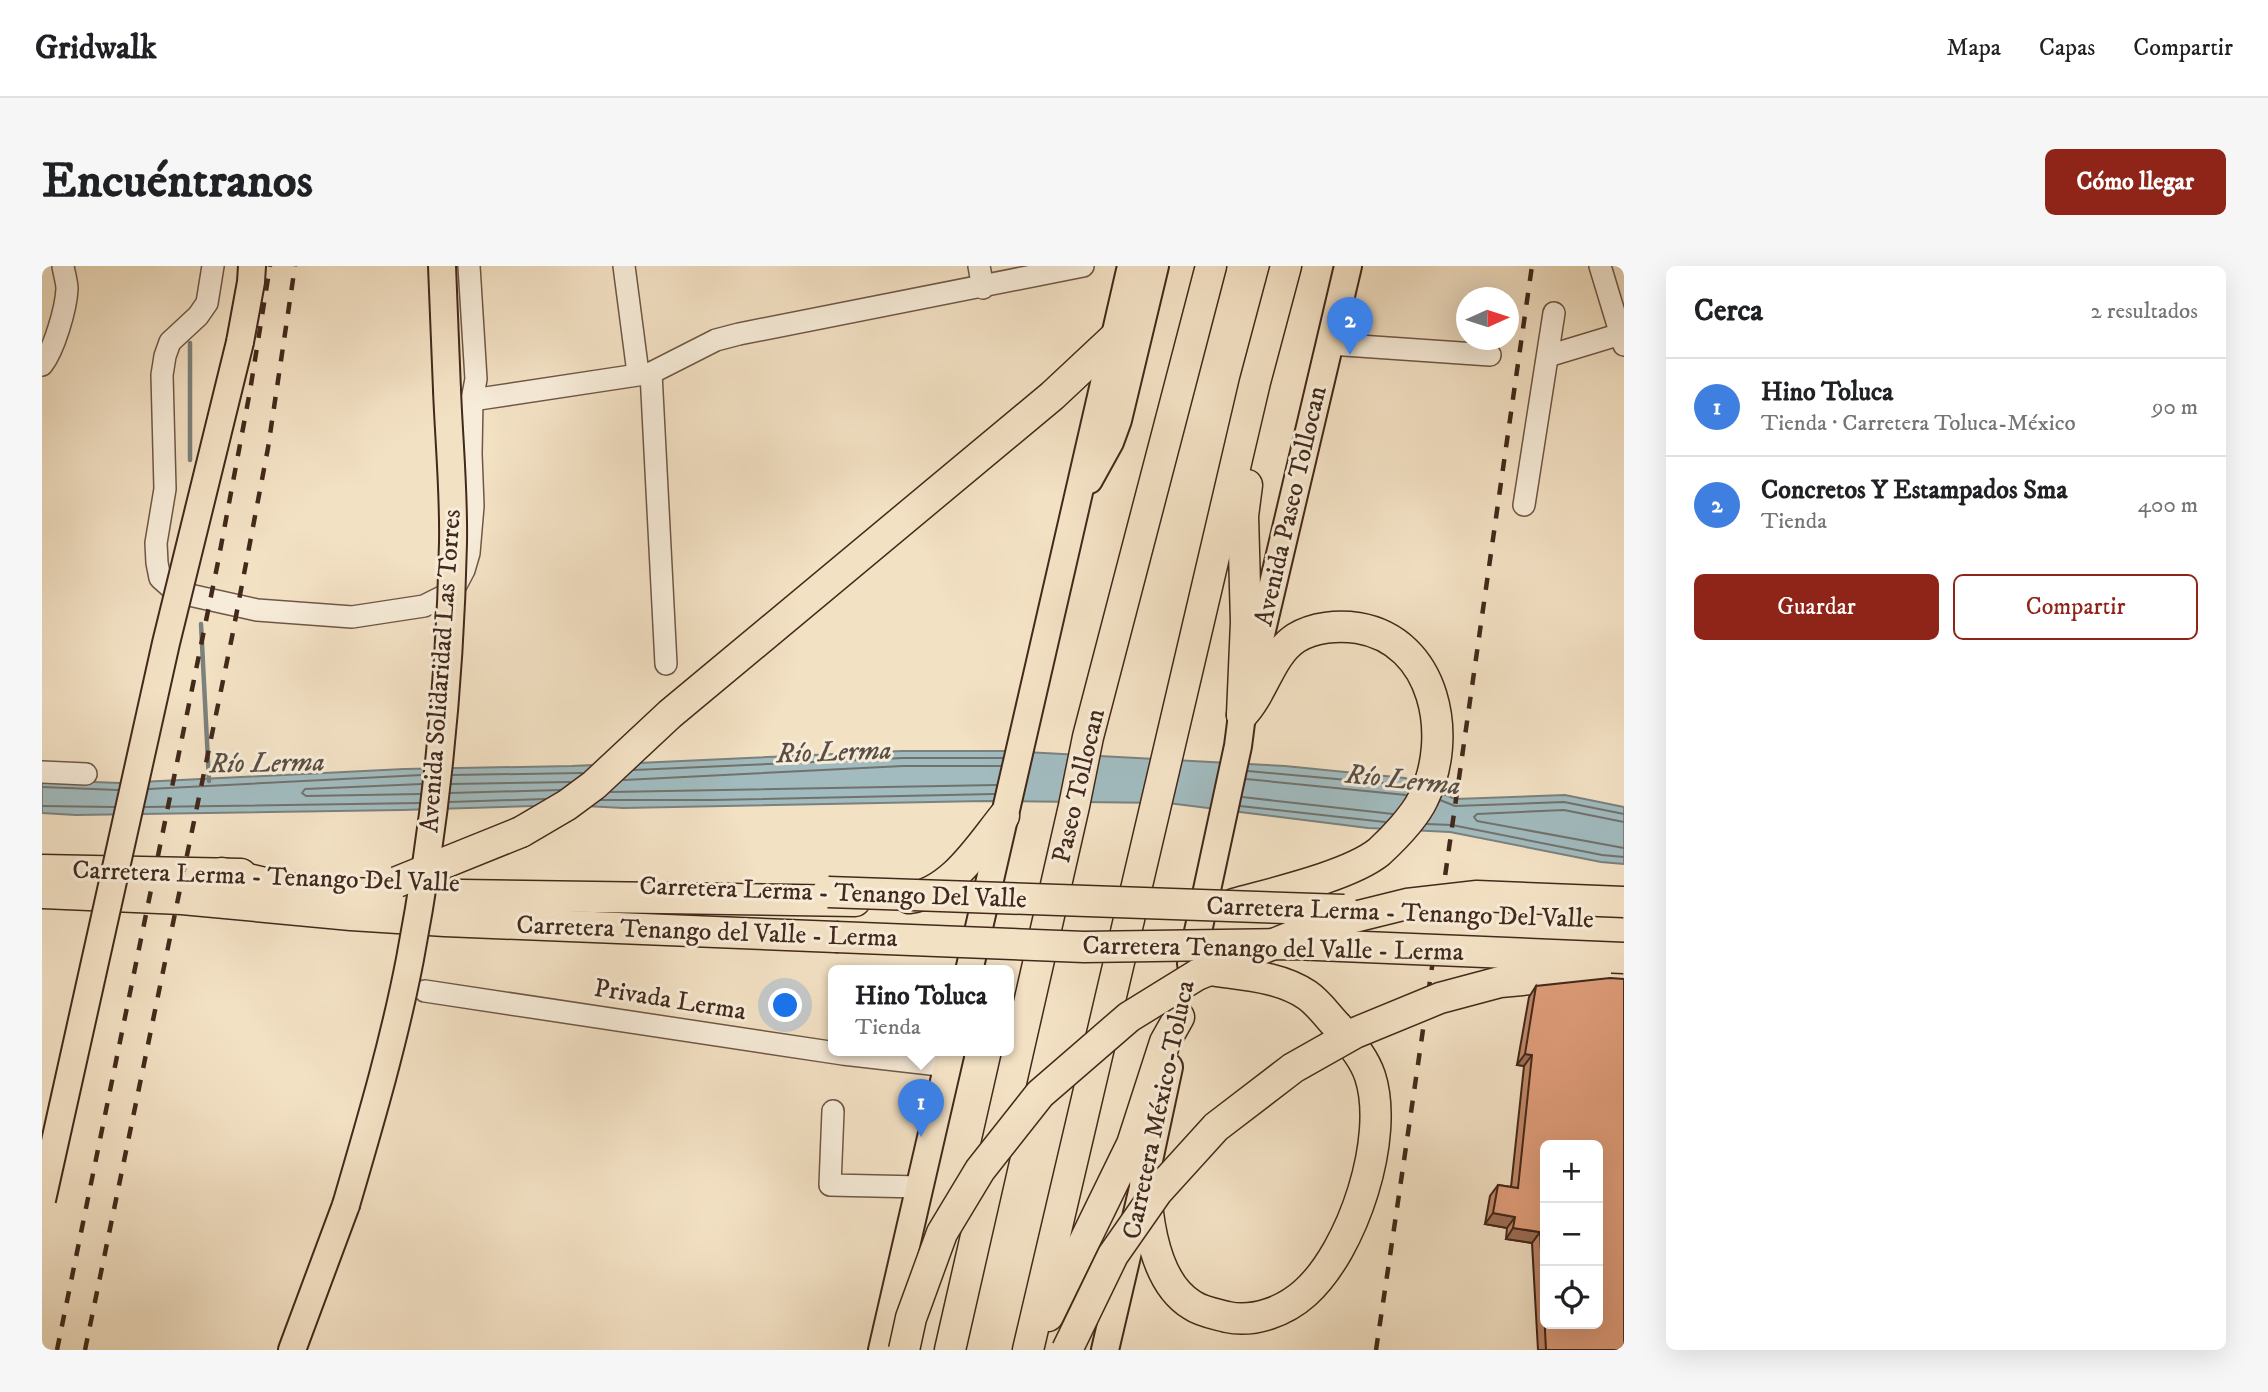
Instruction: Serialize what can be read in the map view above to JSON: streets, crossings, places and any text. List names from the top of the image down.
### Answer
{
  "streets": {
    "highway": ["Paseo Tollocan", "Carretera Lerma - Tenango Del Valle", "Carretera Tenango del Valle - Lerma"],
    "main road": ["Avenida Paseo Tollocan", "Avenida Solidaridad Las Torres", "Carretera México-Toluca"],
    "street": ["Privada Lerma"]
  },
  "crossings": [
    ["Avenida Paseo Tollocan", "Carretera México-Toluca"]
  ],
  "water": ["Río Lerma"],
  "north": "right",
  "page": {
    "header": "Gridwalk",
    "nav": ["Mapa", "Capas", "Compartir"],
    "buttons": [
      "Cómo llegar",
      ["Guardar", "Compartir"]
    ],
    "title": "Encuéntranos",
    "heading": ["Cerca", "2 resultados"],
    "pins": ["2", "1"],
    "list": [
      {
        "mark": "1",
        "name": "Hino Toluca",
        "note": "Tienda · Carretera Toluca-México",
        "value": "90 m"
      },
      {
        "mark": "2",
        "name": "Concretos Y Estampados Sma",
        "note": "Tienda",
        "value": "400 m"
      }
    ],
    "popup": ["Hino Toluca", "Tienda"],
    "map_buttons": ["+", "−"]
  }
}
